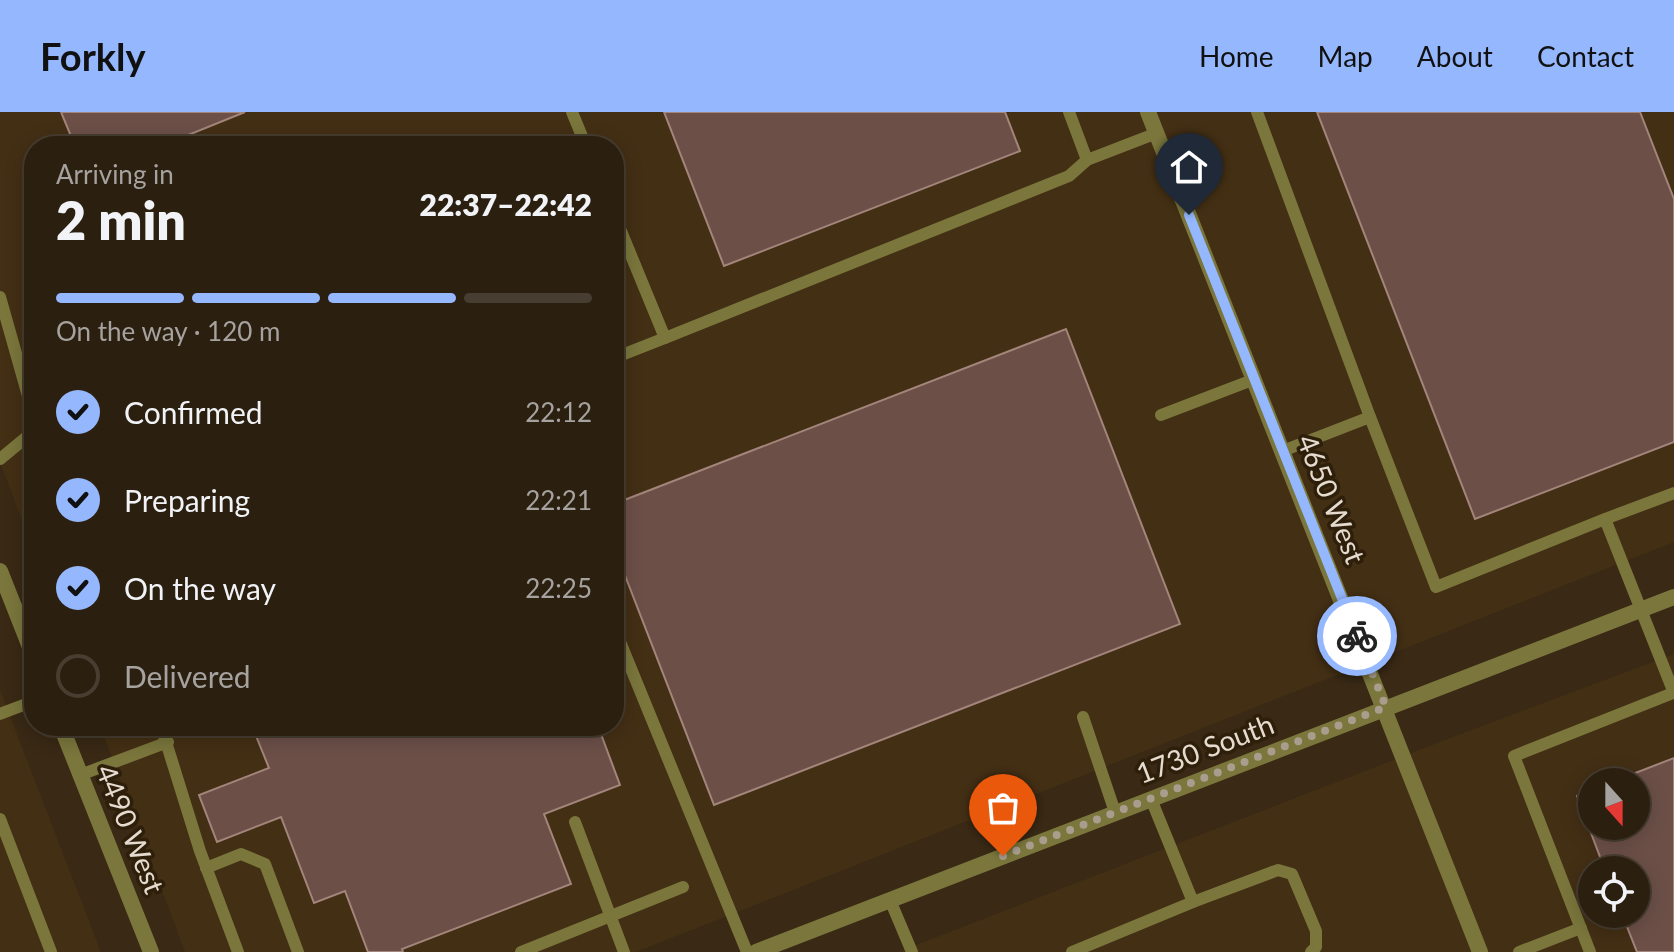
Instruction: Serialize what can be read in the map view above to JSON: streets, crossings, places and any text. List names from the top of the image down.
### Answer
{
  "streets": {
    "street": ["4650 West", "1730 South", "4490 West"]
  },
  "crossings": [
    ["4650 West", "1730 South"]
  ],
  "north": "bottom",
  "page": {
    "header": "Forkly",
    "nav": [
      "Home",
      "Map",
      "About",
      "Contact"
    ],
    "heading": ["2 min", "Arriving in", "22:37–22:42"],
    "bar": "On the way · 120 m",
    "list": [
      ["Confirmed", "22:12"],
      ["Preparing", "22:21"],
      ["On the way", "22:25"],
      "Delivered"
    ]
  }
}
